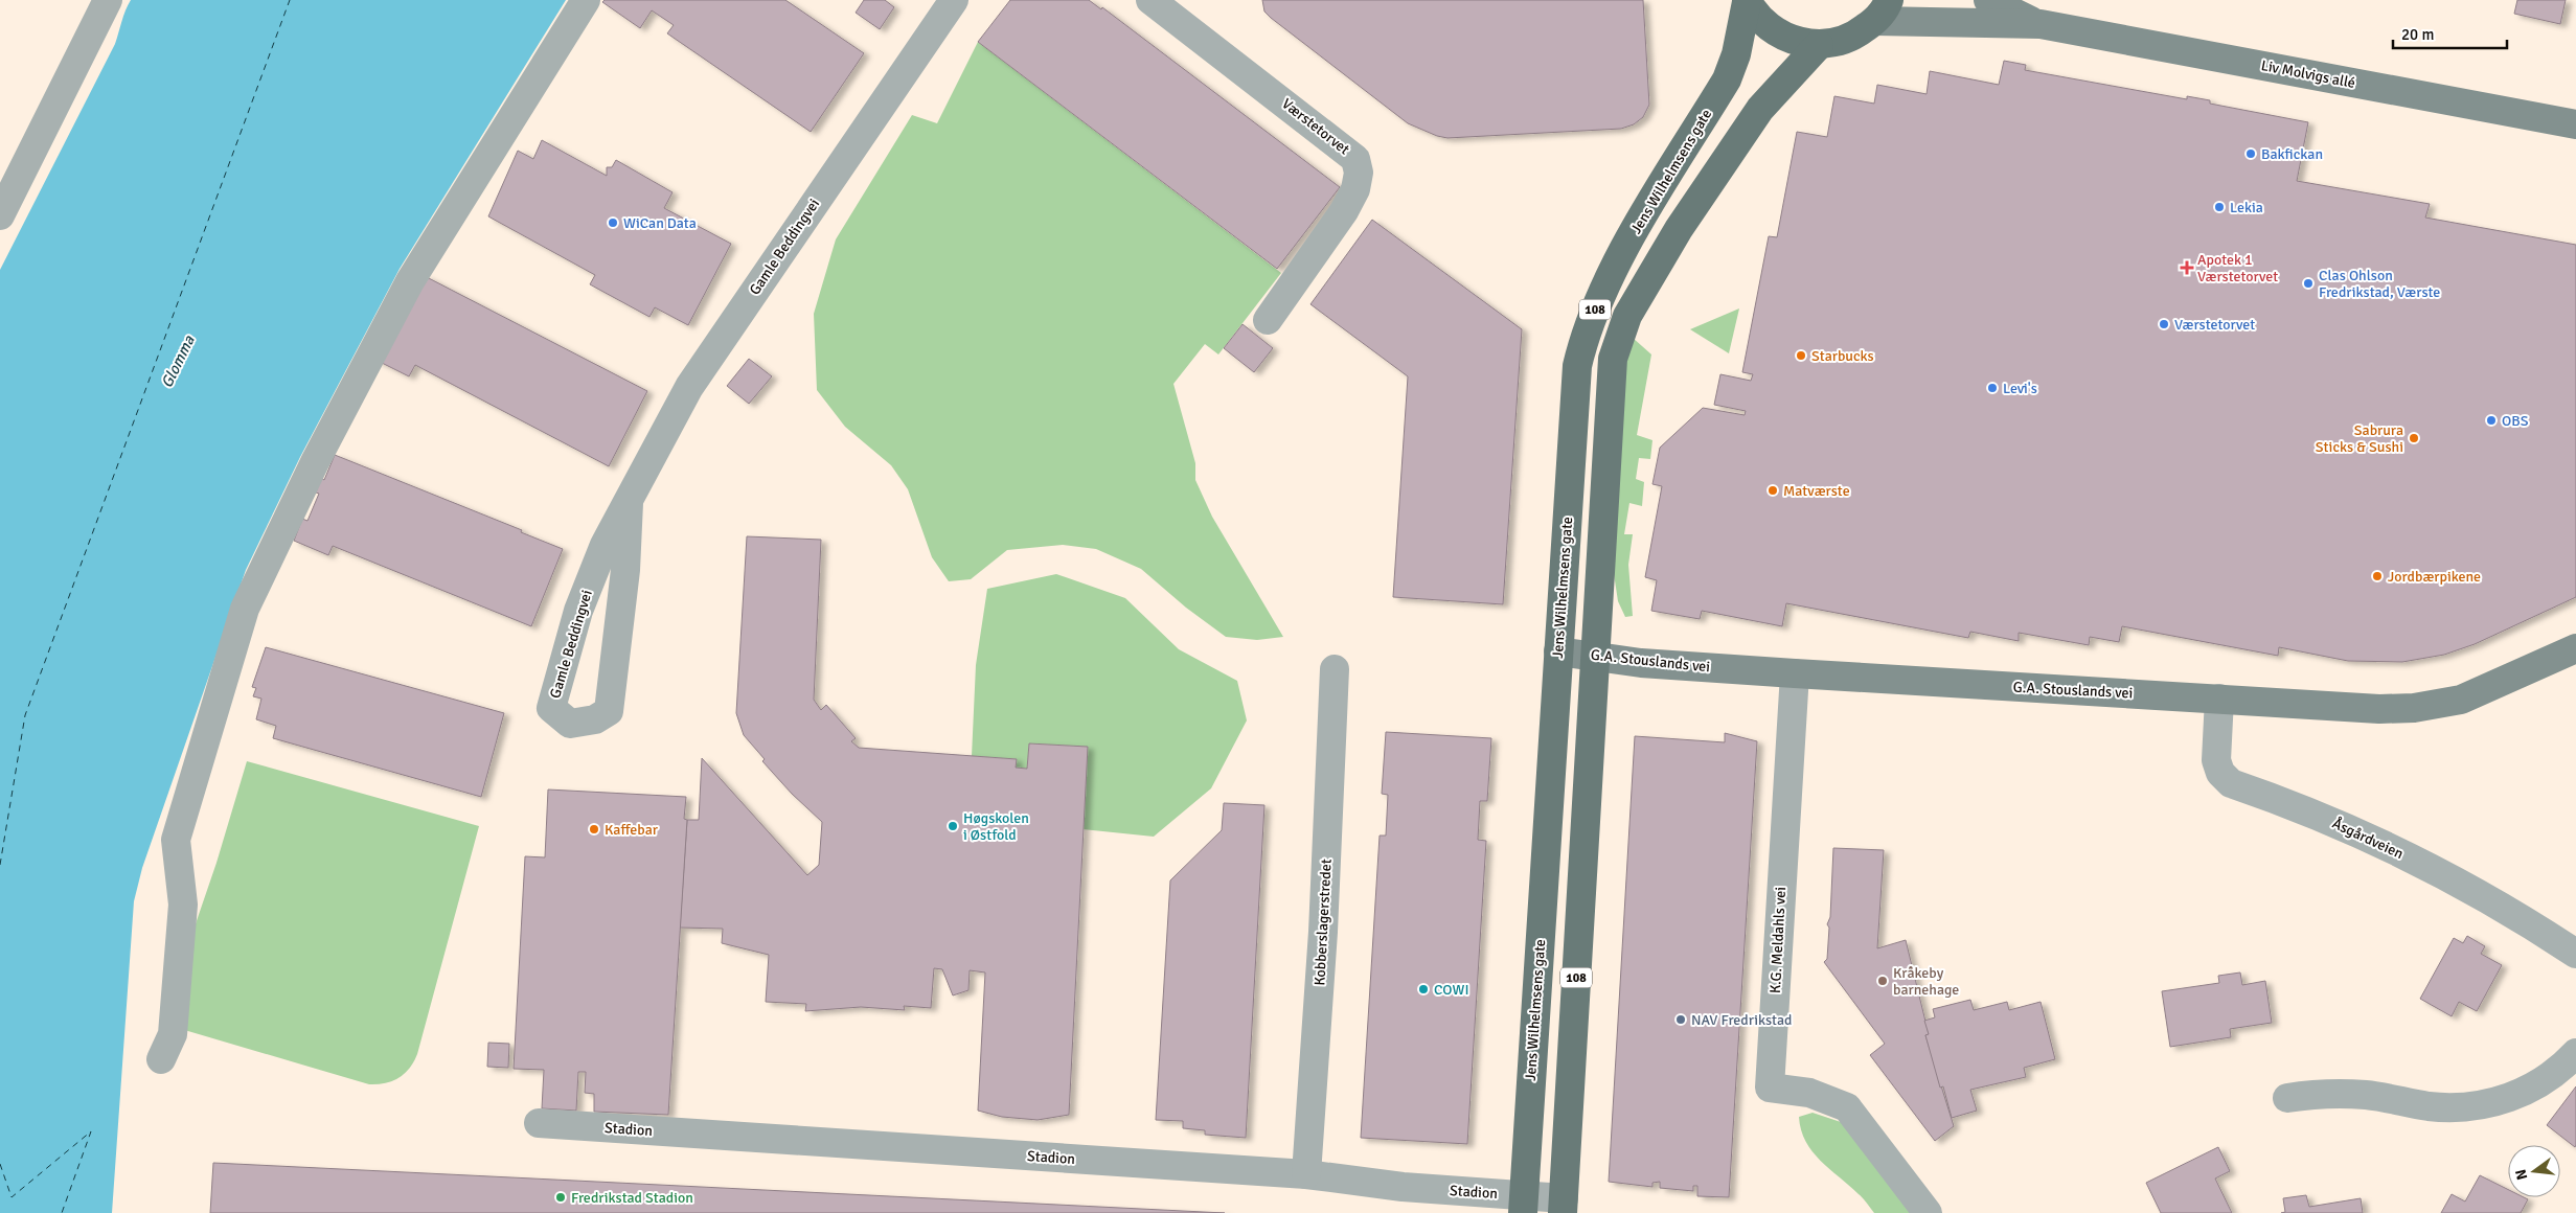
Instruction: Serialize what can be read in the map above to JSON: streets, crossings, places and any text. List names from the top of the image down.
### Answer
{
  "streets": {
    "main road": ["Jens Wilhelmsens gate", "108"],
    "street": [
      "Liv Molvigs allé",
      "Værstetorvet",
      "Gamle Beddingvei",
      "G.A. Stouslands vei",
      "Åsgårdveien",
      "Kobberslagerstredet",
      "K.G. Meldahls vei",
      "Stadion"
    ]
  },
  "crossings": [
    ["Liv Molvigs allé", "Jens Wilhelmsens gate"],
    ["Jens Wilhelmsens gate", "108"],
    ["Jens Wilhelmsens gate", "G.A. Stouslands vei"],
    ["Jens Wilhelmsens gate", "Stadion"],
    ["108", "G.A. Stouslands vei"],
    ["108", "Stadion"],
    ["G.A. Stouslands vei", "Åsgårdveien"],
    ["G.A. Stouslands vei", "K.G. Meldahls vei"],
    ["Kobberslagerstredet", "Stadion"]
  ],
  "water": ["Glomma"],
  "places": {
    "other": [
      "Bakfickan",
      "Lekia",
      "WiCan Data",
      "Clas Ohlson Fredrikstad, Værste",
      "Værstetorvet",
      "Starbucks",
      "Levi's",
      "OBS",
      "Sabrura Sticks & Sushi",
      "Matværste",
      "Jordbærpikene",
      "Høgskolen i Østfold",
      "Kaffebar",
      "Kråkeby barnehage",
      "COWI",
      "NAV Fredrikstad",
      "Fredrikstad Stadion"
    ],
    "health": ["Apotek 1 Værstetorvet"]
  },
  "scale_bar": "20 m",
  "north": "left"
}
